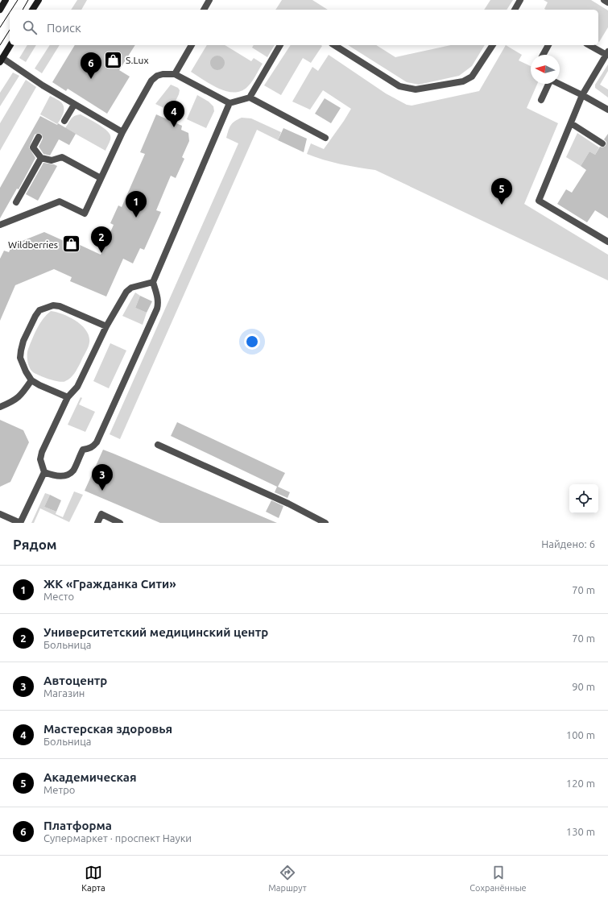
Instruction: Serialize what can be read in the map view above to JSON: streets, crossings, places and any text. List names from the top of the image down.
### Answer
{
  "places": {
    "shop": ["S.Lux", "Wildberries"]
  },
  "north": "left",
  "page": {
    "search": "Поиск",
    "pins": [
      "6",
      "4",
      "5",
      "1",
      "2",
      "3"
    ],
    "heading": ["Рядом", "Найдено: 6"],
    "list": [
      {
        "mark": "1",
        "name": "ЖК «Гражданка Сити»",
        "note": "Место",
        "value": "70 m"
      },
      {
        "mark": "2",
        "name": "Университетский медицинский центр",
        "note": "Больница",
        "value": "70 m"
      },
      {
        "mark": "3",
        "name": "Автоцентр",
        "note": "Магазин",
        "value": "90 m"
      },
      {
        "mark": "4",
        "name": "Мастерская здоровья",
        "note": "Больница",
        "value": "100 m"
      },
      {
        "mark": "5",
        "name": "Академическая",
        "note": "Метро",
        "value": "120 m"
      },
      {
        "mark": "6",
        "name": "Платформа",
        "note": "Супермаркет · проспект Науки",
        "value": "130 m"
      }
    ],
    "nav": ["Карта", "Маршрут", "Сохранённые"]
  }
}
